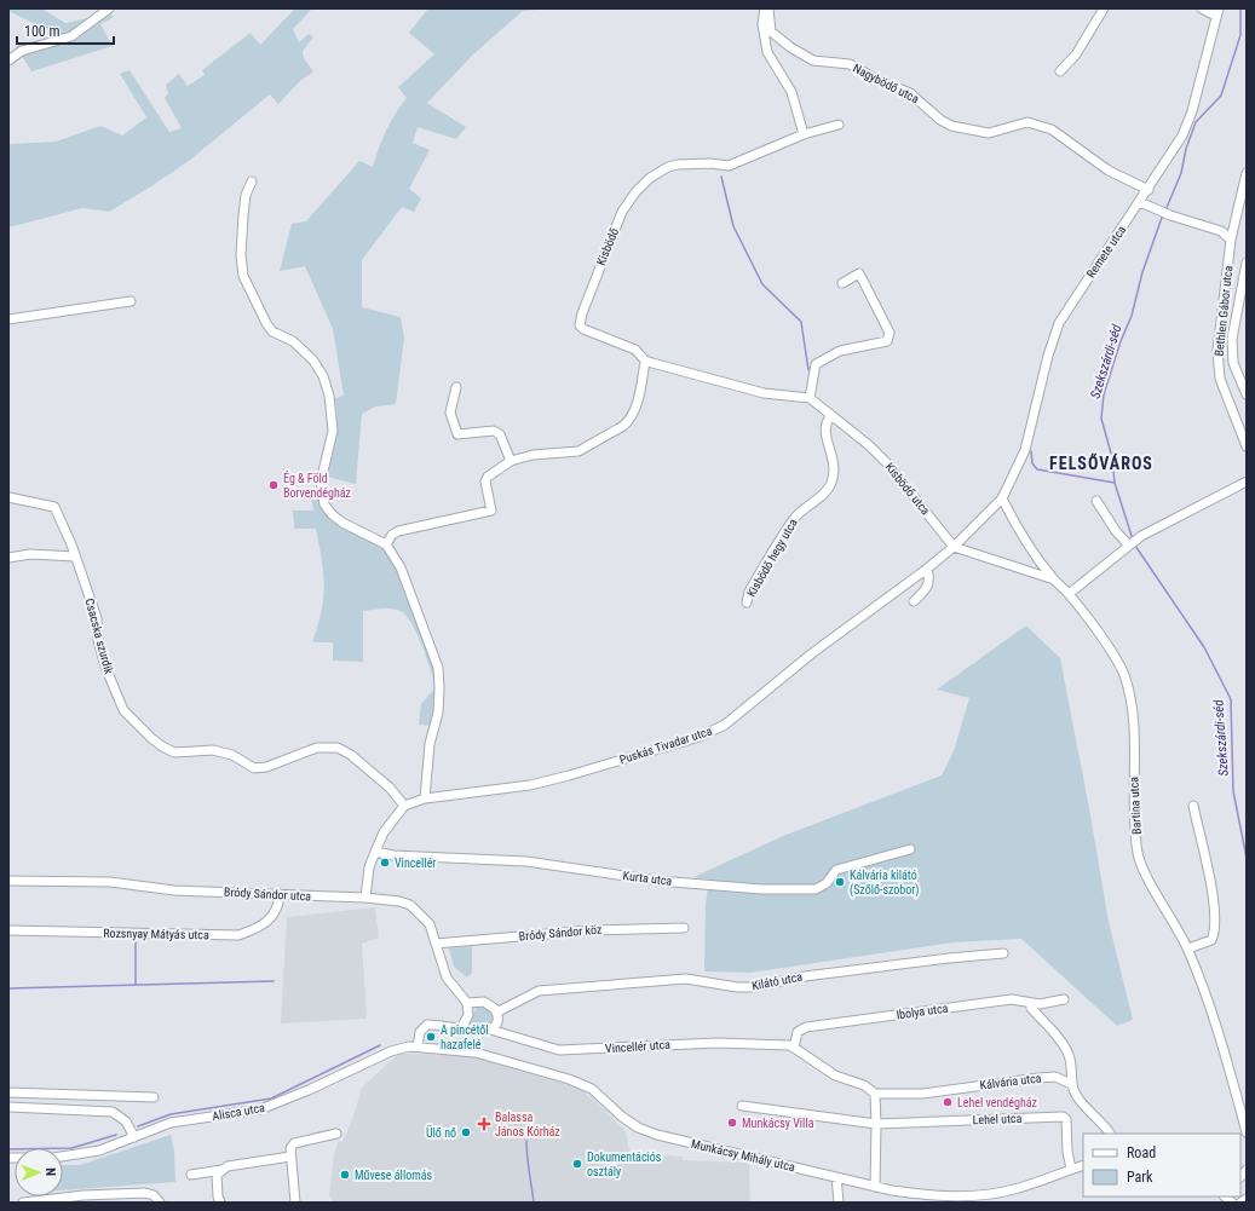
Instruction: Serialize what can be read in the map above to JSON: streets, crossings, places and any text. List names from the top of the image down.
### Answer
{
  "streets": {
    "street": [
      "Nagybödő utca",
      "Kisbödő",
      "Remete utca",
      "Bethlen Gábor utca",
      "Kisbödő utca",
      "Kisbödő hegy utca",
      "Csacska szurdik",
      "Puskás Tivadar utca",
      "Bartina utca",
      "Kurta utca",
      "Bródy Sándor utca",
      "Bródy Sándor köz",
      "Rozsnyay Mátyás utca",
      "Kilátó utca",
      "Ibolya utca",
      "Vincellér utca",
      "Kálvária utca",
      "Alisca utca",
      "Lehel utca",
      "Munkácsy Mihály utca"
    ]
  },
  "crossings": [
    ["Nagybödő utca", "Remete utca"],
    ["Kisbödő", "Kisbödő utca"],
    ["Remete utca", "Kisbödő utca"],
    ["Remete utca", "Puskás Tivadar utca"],
    ["Remete utca", "Bartina utca"],
    ["Kisbödő utca", "Kisbödő hegy utca"],
    ["Kisbödő utca", "Puskás Tivadar utca"],
    ["Csacska szurdik", "Puskás Tivadar utca"],
    ["Bródy Sándor utca", "Bródy Sándor köz"],
    ["Bródy Sándor utca", "Rozsnyay Mátyás utca"],
    ["Ibolya utca", "Vincellér utca"],
    ["Ibolya utca", "Kálvária utca"],
    ["Vincellér utca", "Kálvária utca"],
    ["Vincellér utca", "Alisca utca"],
    ["Vincellér utca", "Munkácsy Mihály utca"],
    ["Alisca utca", "Munkácsy Mihály utca"],
    ["Lehel utca", "Munkácsy Mihály utca"]
  ],
  "districts": ["FELSŐVÁROS"],
  "water": ["Szekszárdi-séd"],
  "places": {
    "other": [
      "Ég & Föld Borvendégház",
      "Vincellér",
      "Kálvária kilátó (Szőlő-szobor)",
      "A pincétől hazafelé",
      "Lehel vendégház",
      "Munkácsy Villa",
      "Ülő nő",
      "Dokumentációs osztály",
      "Művese állomás"
    ],
    "health": ["Balassa János Kórház"]
  },
  "legend": ["Road", "Park"],
  "scale_bar": "100 m",
  "north": "right"
}
